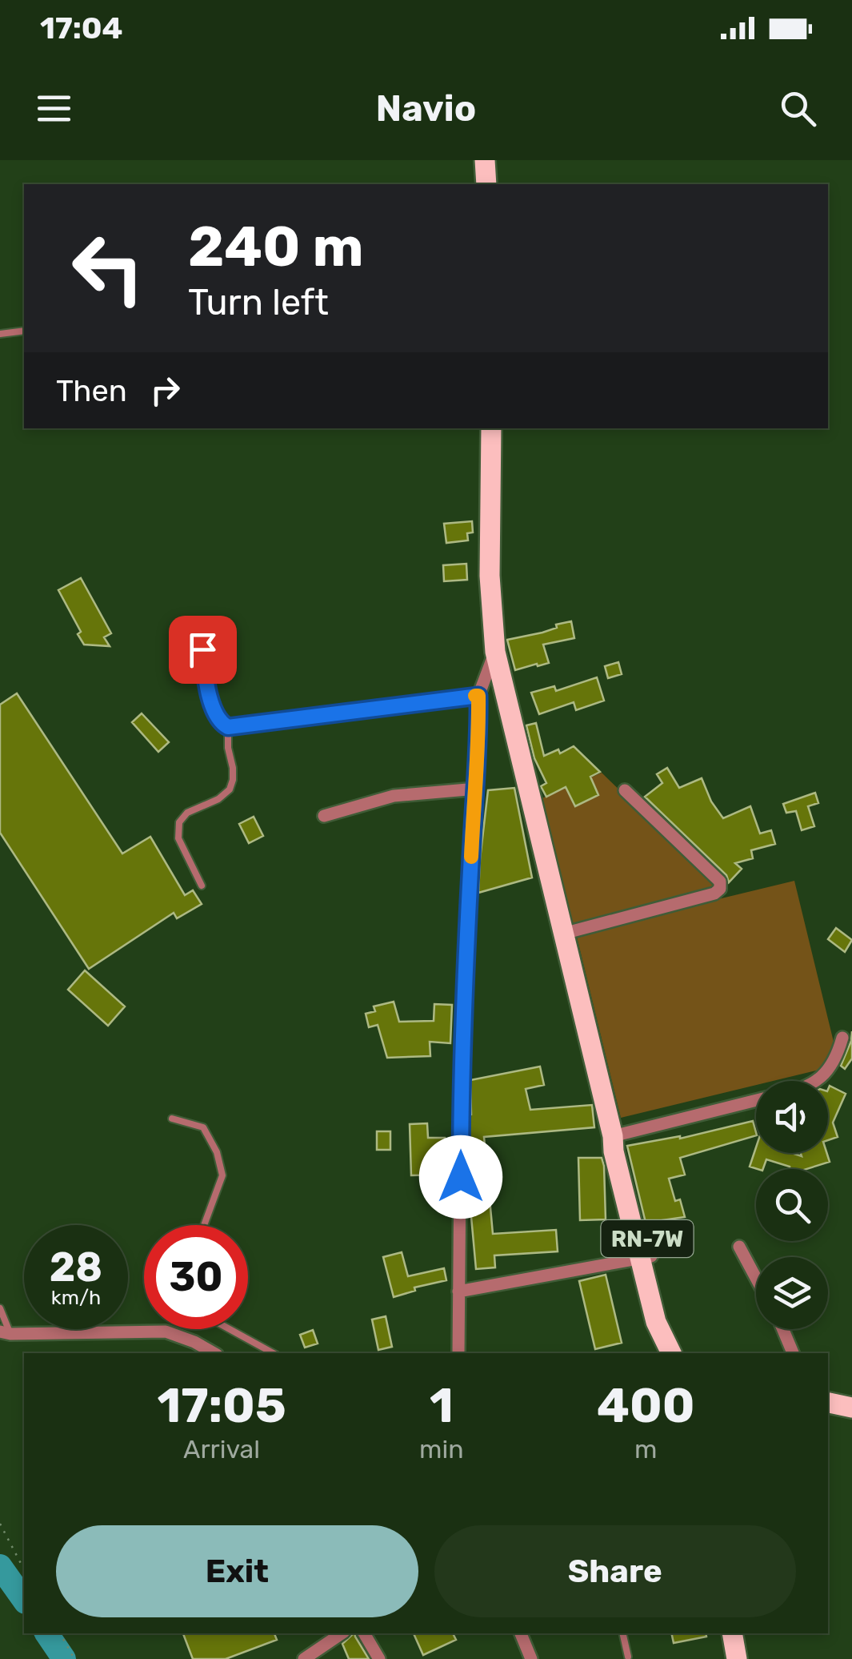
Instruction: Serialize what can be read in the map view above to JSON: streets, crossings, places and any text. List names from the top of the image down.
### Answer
{
  "streets": {
    "main road": ["RN-7W"]
  },
  "page": {
    "status": "17:04",
    "header": "Navio",
    "turn": ["240 m", "Turn left"],
    "then": "Then",
    "speed": "28 km/h",
    "limit": "30",
    "eta": [
      "17:05",
      "Arrival",
      "1",
      "min",
      "400",
      "m"
    ],
    "buttons": ["Exit", "Share"]
  }
}
